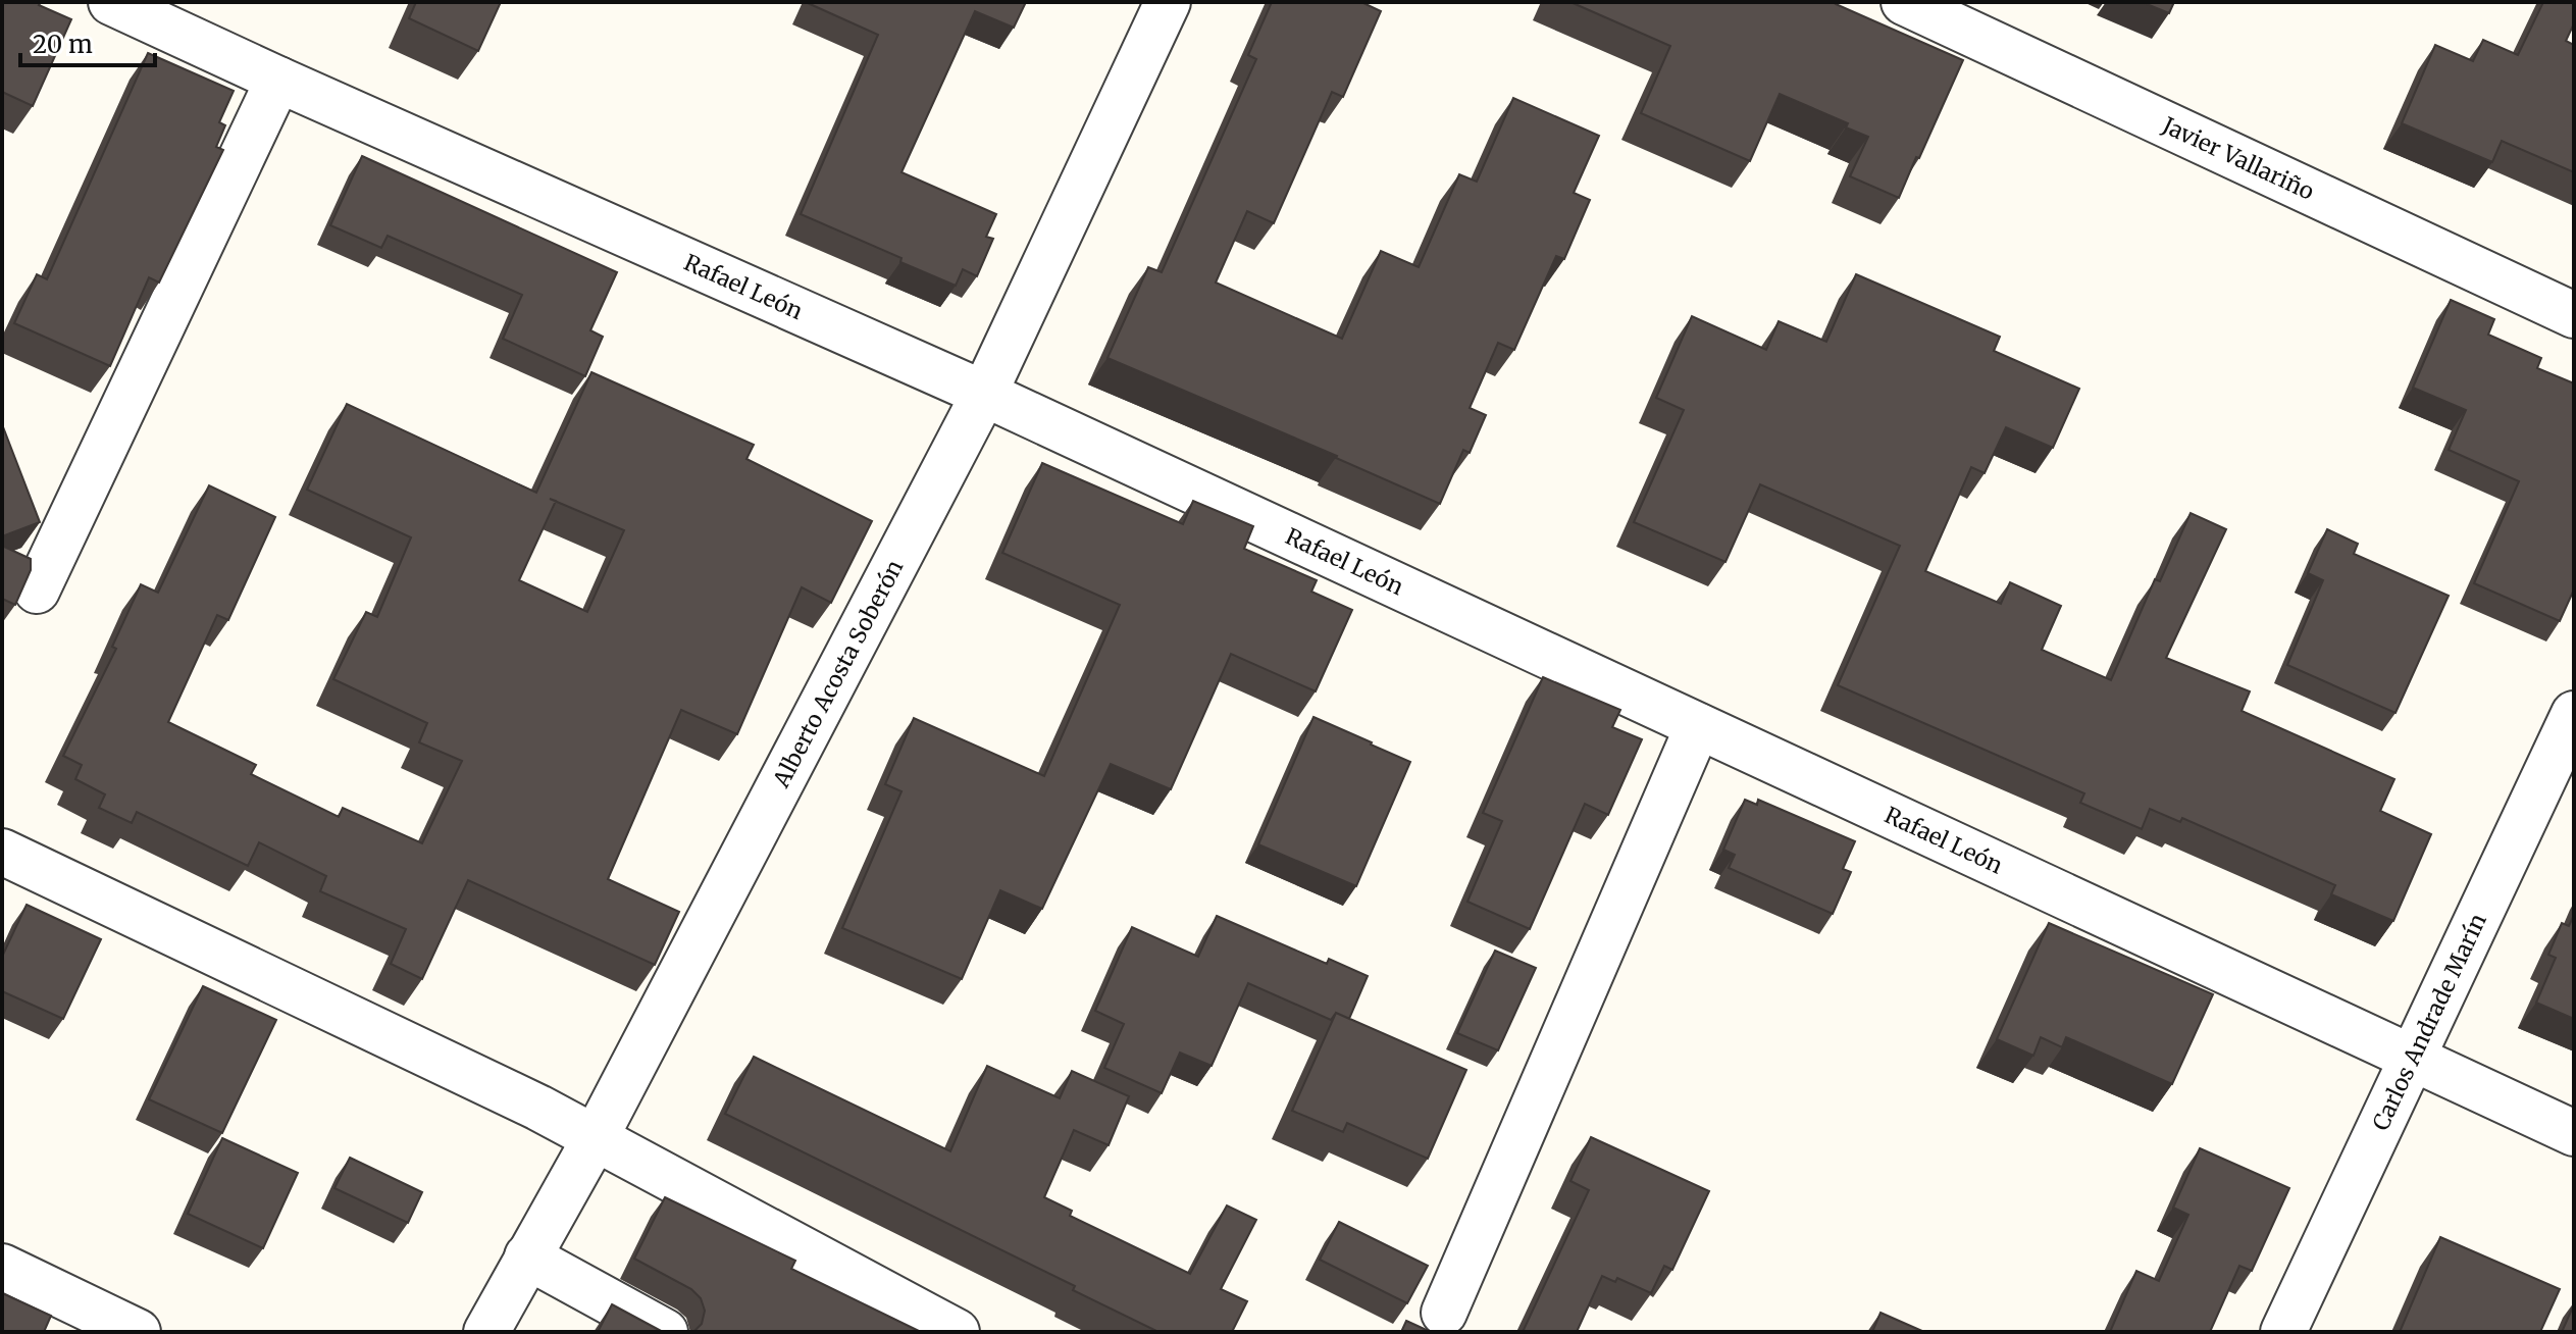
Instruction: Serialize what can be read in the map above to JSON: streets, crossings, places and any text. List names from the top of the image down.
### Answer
{
  "streets": {
    "street": [
      "Javier Vallariño",
      "Rafael León",
      "Alberto Acosta Soberón",
      "Carlos Andrade Marín"
    ]
  },
  "crossings": [
    ["Rafael León", "Alberto Acosta Soberón"],
    ["Rafael León", "Carlos Andrade Marín"]
  ],
  "scale_bar": "20 m"
}
